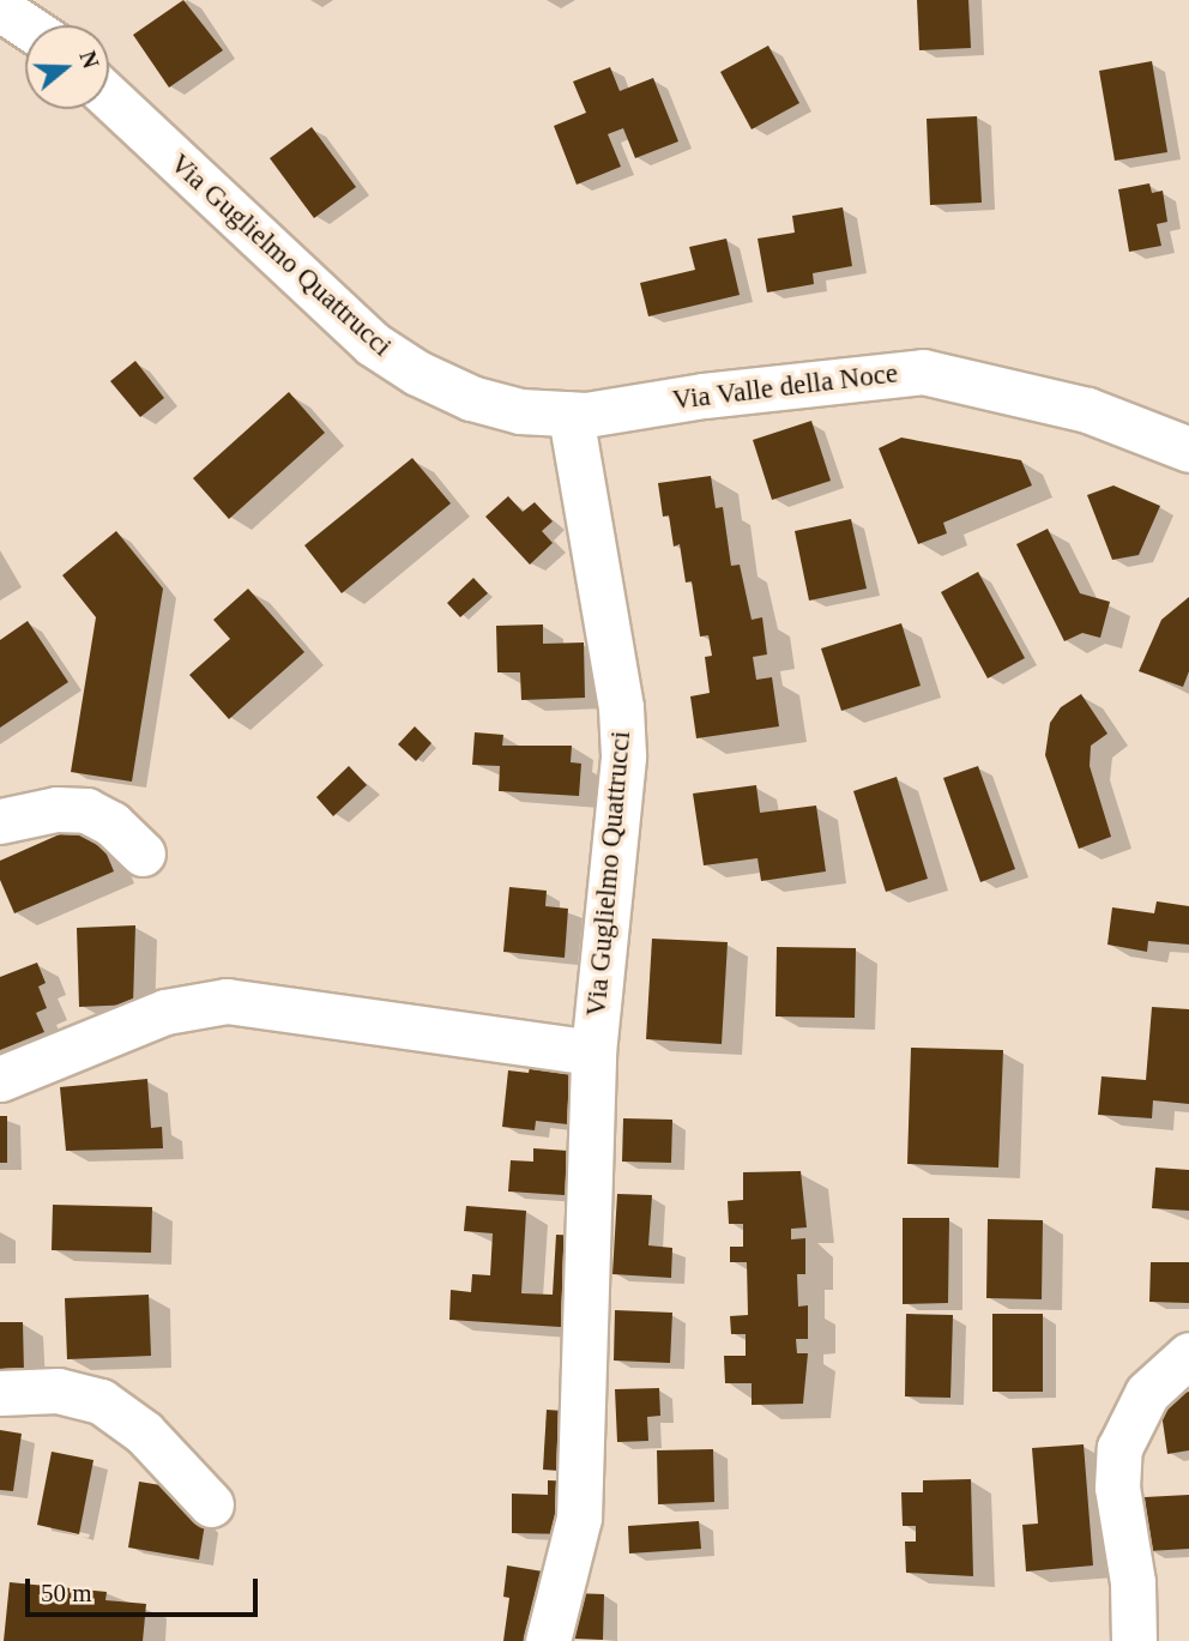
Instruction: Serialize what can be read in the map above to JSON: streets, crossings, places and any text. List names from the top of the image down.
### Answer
{
  "streets": {
    "street": ["Via Guglielmo Quattrucci", "Via Valle della Noce"]
  },
  "crossings": [
    ["Via Guglielmo Quattrucci", "Via Valle della Noce"]
  ],
  "scale_bar": "50 m",
  "north": "right"
}
